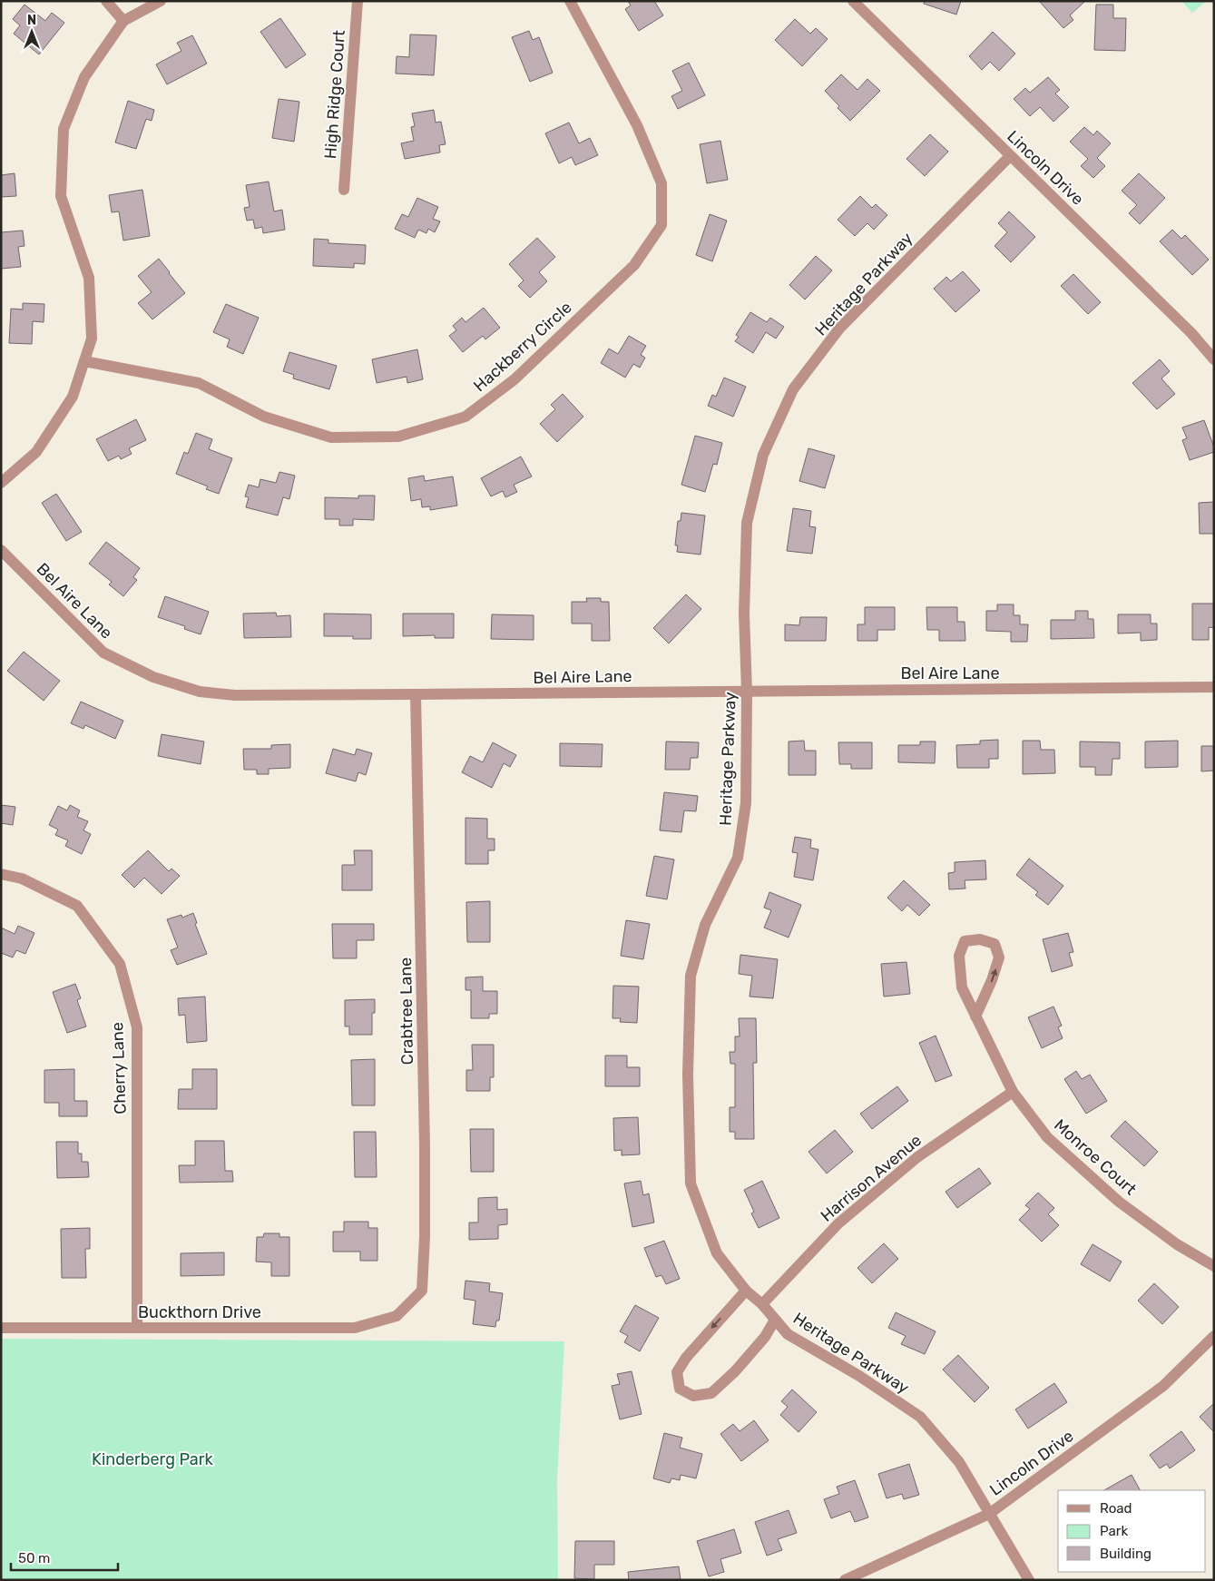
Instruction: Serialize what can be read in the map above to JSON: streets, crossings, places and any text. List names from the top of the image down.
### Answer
{
  "streets": {
    "street": [
      "High Ridge Court",
      "Lincoln Drive",
      "Heritage Parkway",
      "Hackberry Circle",
      "Bel Aire Lane",
      "Crabtree Lane",
      "Cherry Lane",
      "Monroe Court",
      "Harrison Avenue",
      "Buckthorn Drive"
    ]
  },
  "crossings": [
    ["Lincoln Drive", "Heritage Parkway"],
    ["Heritage Parkway", "Bel Aire Lane"],
    ["Heritage Parkway", "Harrison Avenue"],
    ["Bel Aire Lane", "Crabtree Lane"],
    ["Crabtree Lane", "Buckthorn Drive"],
    ["Cherry Lane", "Buckthorn Drive"],
    ["Monroe Court", "Harrison Avenue"]
  ],
  "parks": ["Kinderberg Park"],
  "legend": ["Road", "Park", "Building"],
  "scale_bar": "50 m",
  "north": "top"
}
